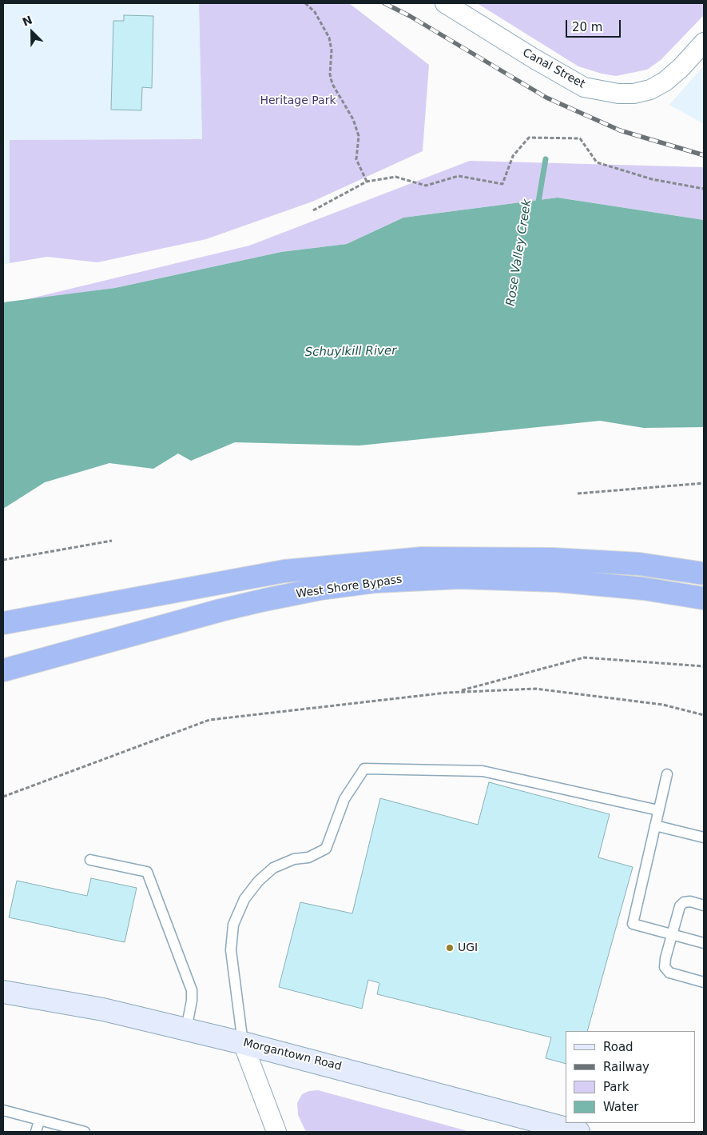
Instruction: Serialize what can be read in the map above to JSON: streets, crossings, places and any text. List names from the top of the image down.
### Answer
{
  "streets": {
    "highway": ["West Shore Bypass"],
    "main road": ["Morgantown Road"],
    "street": ["Canal Street"]
  },
  "water": ["Rose Valley Creek", "Schuylkill River"],
  "parks": ["Heritage Park"],
  "places": ["UGI"],
  "legend": [
    "Road",
    "Railway",
    "Park",
    "Water"
  ],
  "scale_bar": "20 m",
  "north": "top left"
}
